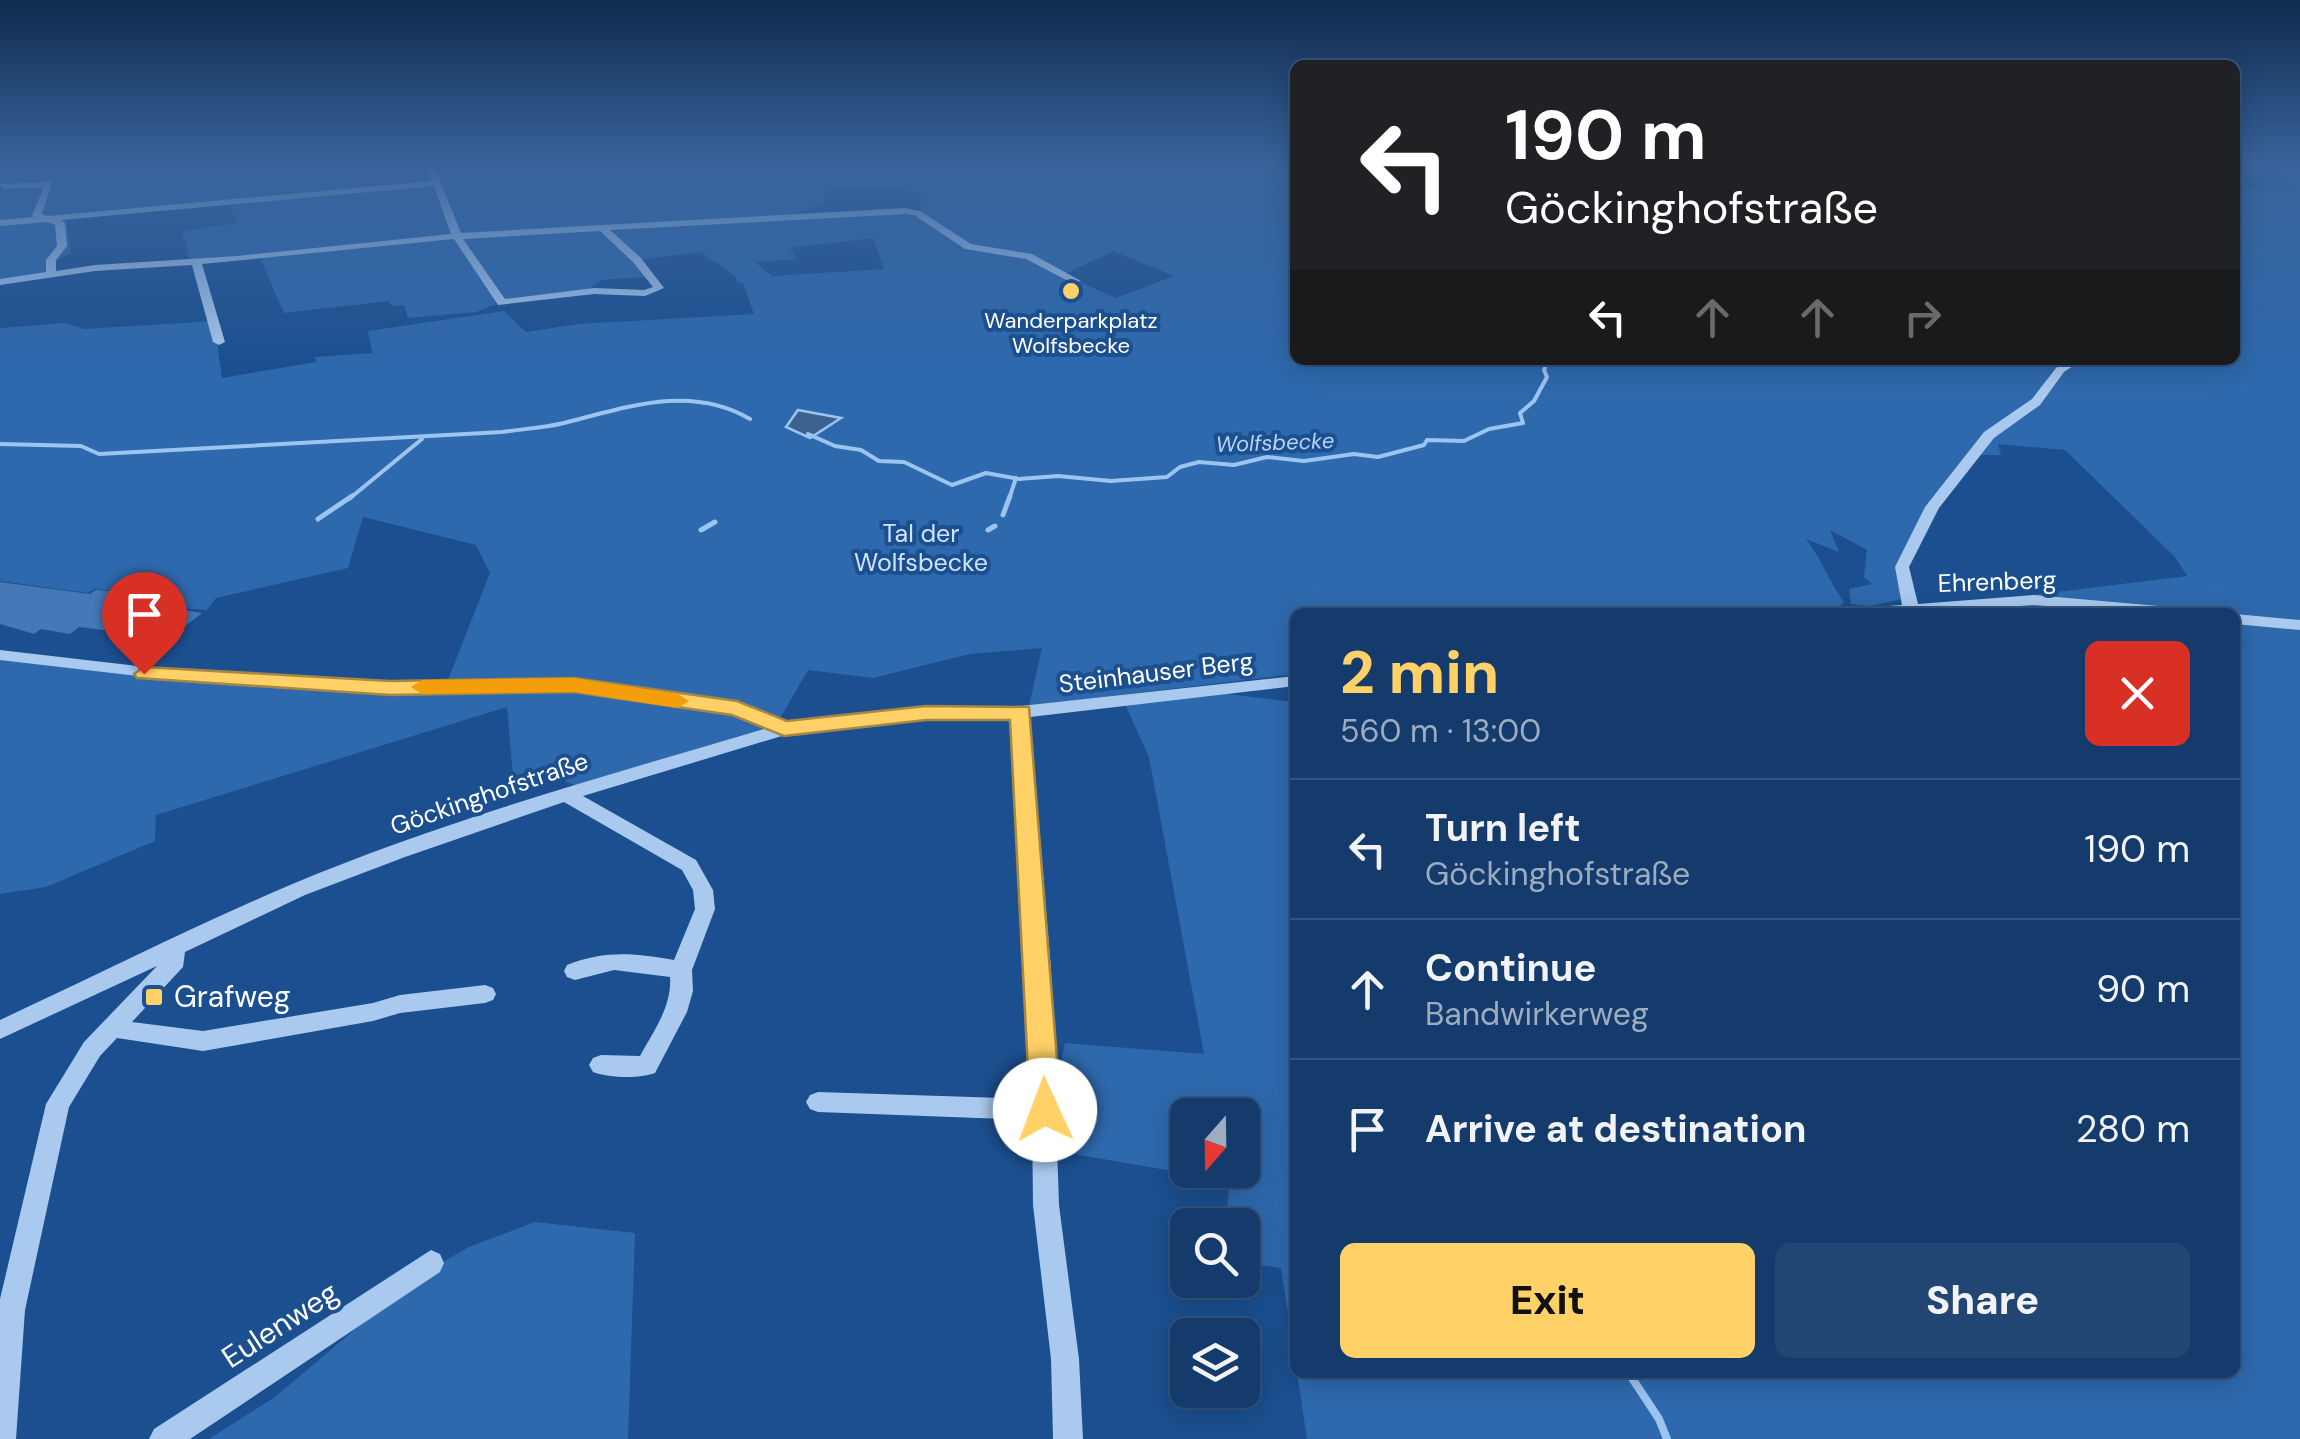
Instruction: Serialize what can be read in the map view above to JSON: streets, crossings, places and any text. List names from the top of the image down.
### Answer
{
  "streets": {
    "street": [
      "Ehrenberg",
      "Steinhauser Berg",
      "Göckinghofstraße",
      "Eulenweg"
    ]
  },
  "crossings": [
    ["Steinhauser Berg", "Göckinghofstraße"]
  ],
  "water": ["Wolfsbecke"],
  "parks": ["Tal der Wolfsbecke"],
  "places": {
    "other": ["Wanderparkplatz Wolfsbecke"],
    "transit": ["Grafweg"]
  },
  "north": "bottom",
  "page": {
    "turn": ["190 m", "Göckinghofstraße"],
    "heading": ["2 min", "560 m · 13:00"],
    "list": [
      {
        "name": "Turn left",
        "note": "Göckinghofstraße",
        "value": "190 m"
      },
      {
        "name": "Continue",
        "note": "Bandwirkerweg",
        "value": "90 m"
      },
      {
        "name": "Arrive at destination",
        "value": "280 m"
      }
    ],
    "buttons": ["Exit", "Share"]
  }
}
